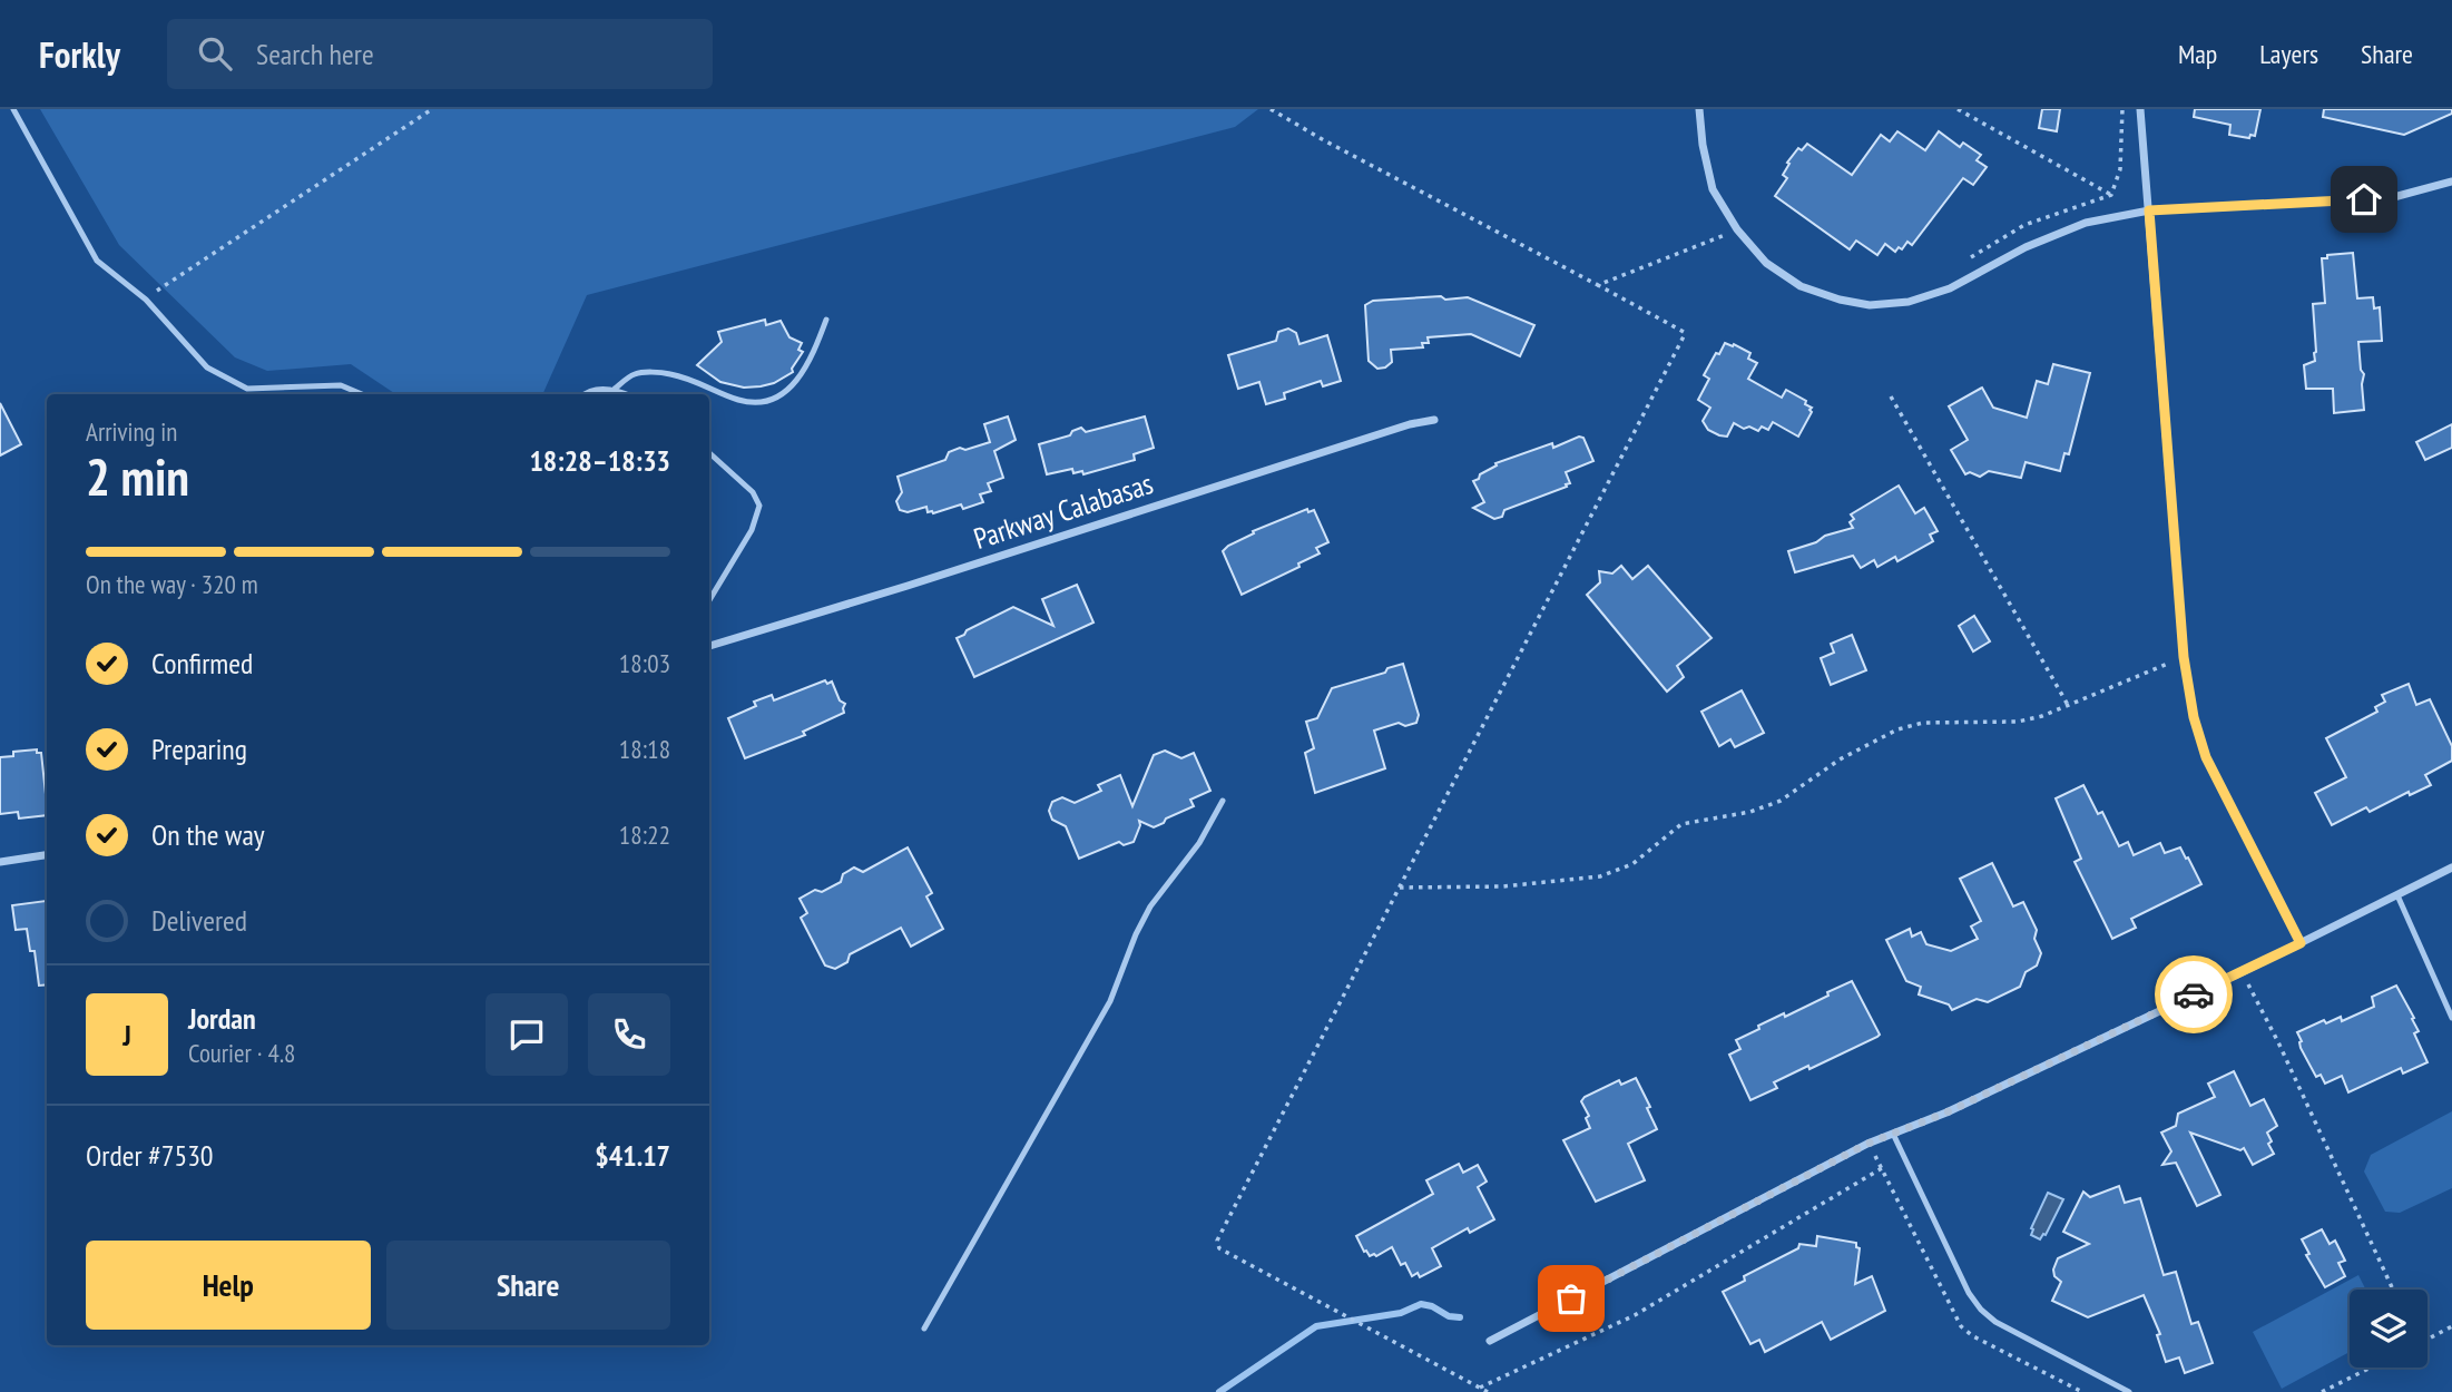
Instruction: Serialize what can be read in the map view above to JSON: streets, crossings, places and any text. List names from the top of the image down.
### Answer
{
  "streets": {
    "street": ["Parkway Calabasas"]
  },
  "page": {
    "header": "Forkly",
    "search": "Search here",
    "nav": ["Map", "Layers", "Share"],
    "heading": ["2 min", "Arriving in", "18:28–18:33"],
    "panel": [
      "Jordan",
      "Courier · 4.8",
      "Order #7530",
      "$41.17"
    ],
    "bar": "On the way · 320 m",
    "list": [
      ["Confirmed", "18:03"],
      ["Preparing", "18:18"],
      ["On the way", "18:22"],
      "Delivered"
    ],
    "round": "J",
    "buttons": ["Help", "Share"]
  }
}
